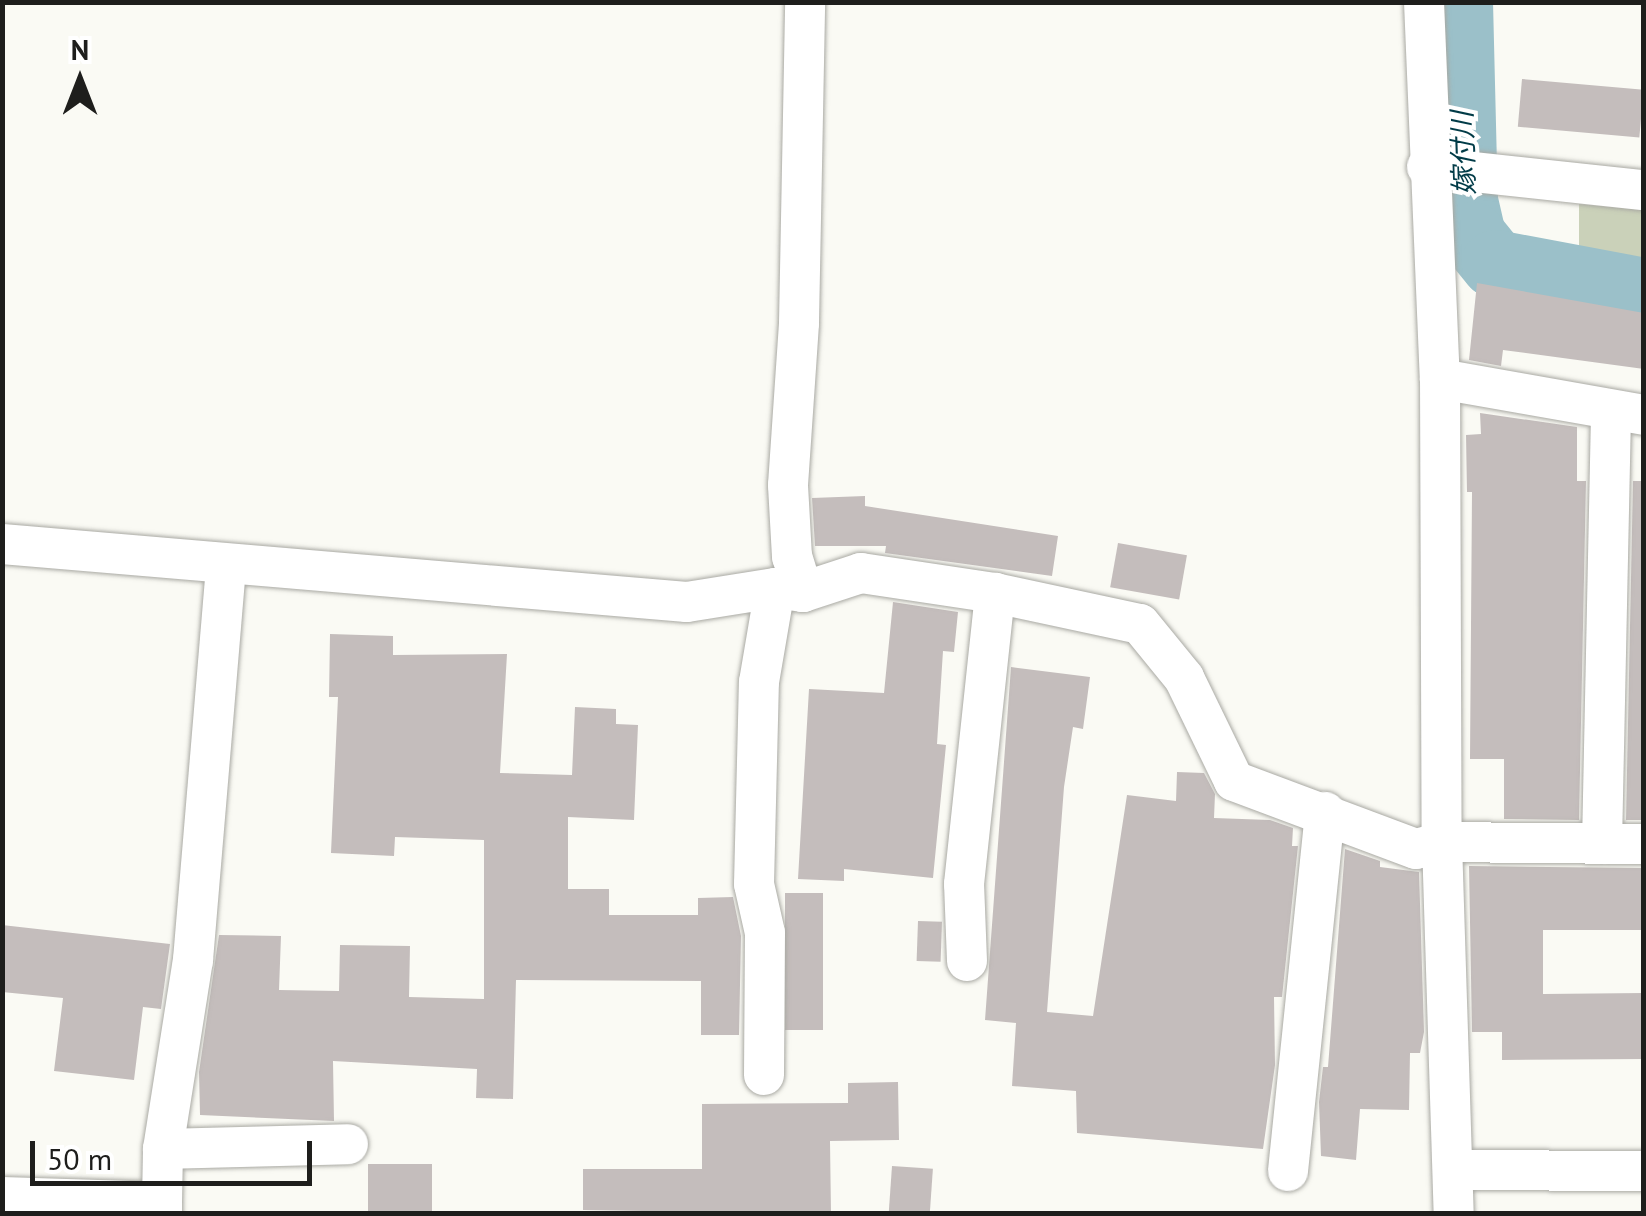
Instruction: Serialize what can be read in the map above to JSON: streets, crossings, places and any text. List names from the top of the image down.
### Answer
{
  "water": ["嫁付川"],
  "scale_bar": "50 m",
  "north": "top"
}
